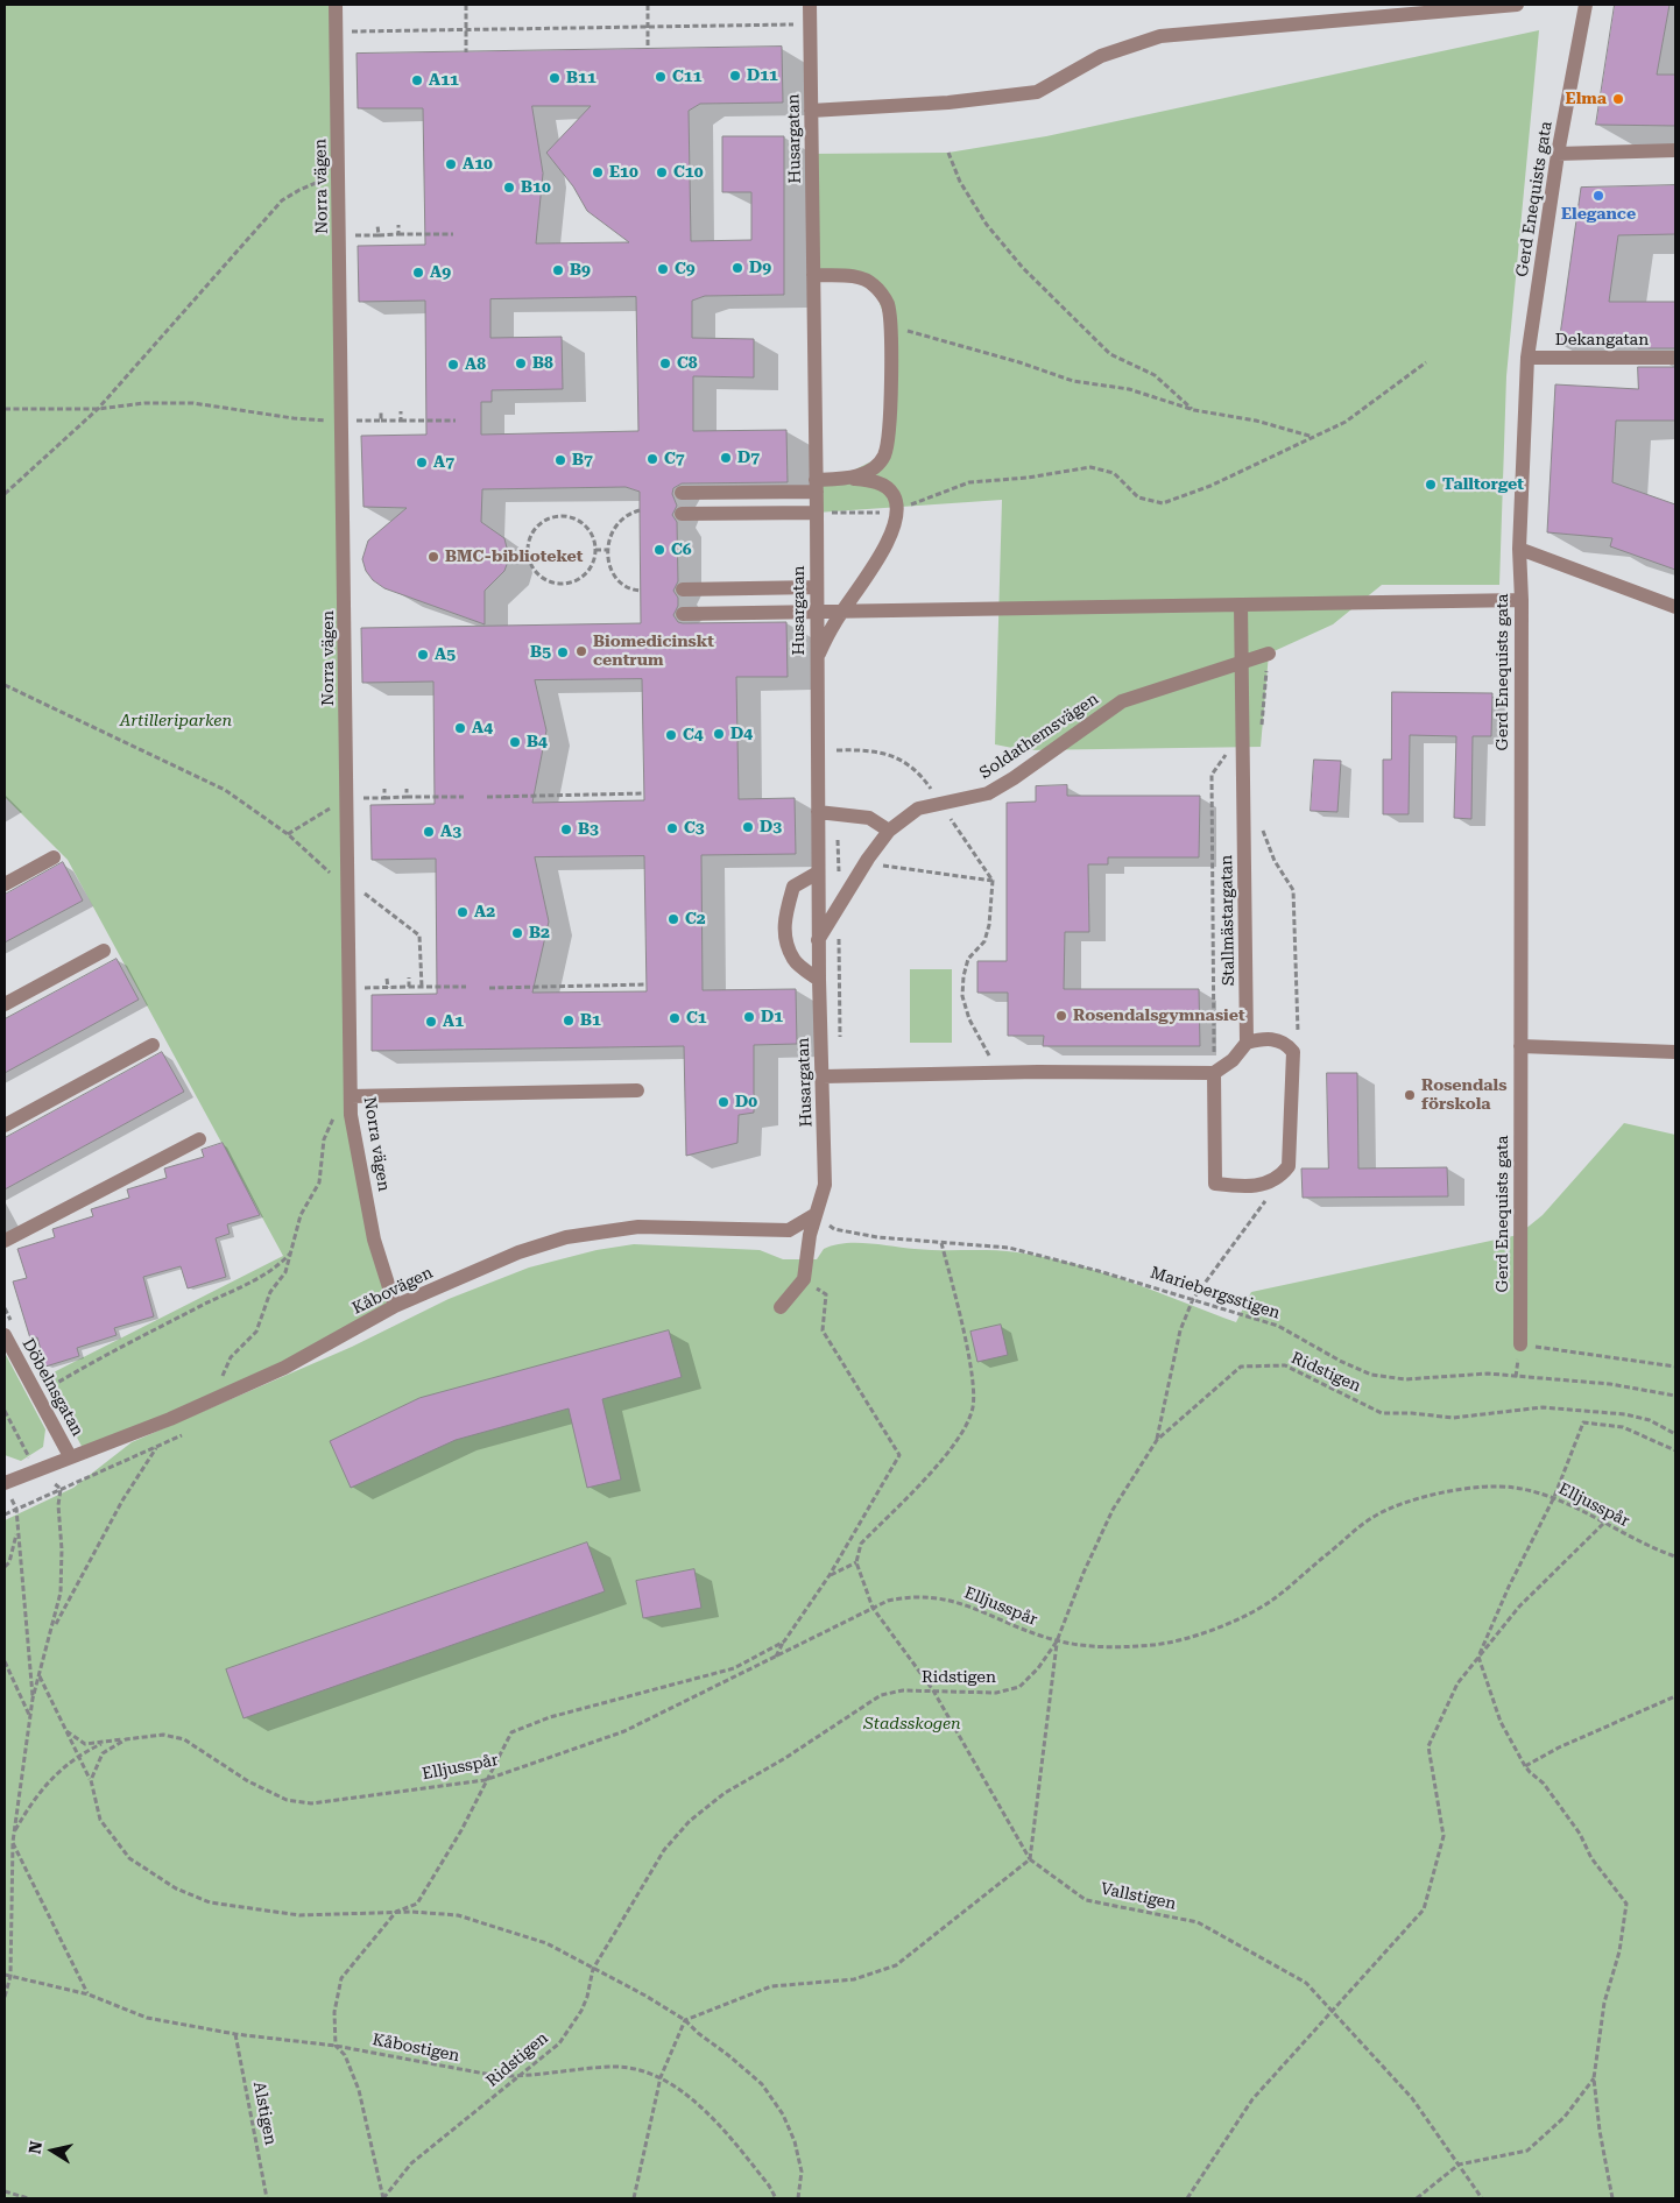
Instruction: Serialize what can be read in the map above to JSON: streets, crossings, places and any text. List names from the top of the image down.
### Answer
{
  "streets": {
    "street": [
      "Husargatan",
      "Norra vägen",
      "Gerd Enequists gata",
      "Dekangatan",
      "Soldathemsvägen",
      "Stallmästargatan",
      "Kåbovägen",
      "Döbelnsgatan"
    ],
    "path": [
      "Mariebergsstigen",
      "Ridstigen",
      "Elljusspår",
      "Vallstigen",
      "Kåbostigen",
      "Alstigen"
    ]
  },
  "crossings": [
    ["Husargatan", "Soldathemsvägen"],
    ["Husargatan", "Kåbovägen"],
    ["Husargatan", "Mariebergsstigen"],
    ["Norra vägen", "Kåbovägen"],
    ["Gerd Enequists gata", "Dekangatan"],
    ["Soldathemsvägen", "Stallmästargatan"],
    ["Kåbovägen", "Mariebergsstigen"],
    ["Kåbovägen", "Döbelnsgatan"],
    ["Ridstigen", "Elljusspår"],
    ["Ridstigen", "Kåbostigen"],
    ["Kåbostigen", "Alstigen"]
  ],
  "parks": ["Artilleriparken", "Stadsskogen"],
  "places": [
    "D11",
    "C11",
    "B11",
    "A11",
    "Elma",
    "A10",
    "E10",
    "C10",
    "B10",
    "Elegance",
    "D9",
    "C9",
    "B9",
    "A9",
    "B8",
    "C8",
    "A8",
    "D7",
    "C7",
    "B7",
    "A7",
    "Talltorget",
    "C6",
    "BMC-biblioteket",
    "Biomedicinskt centrum",
    "B5",
    "A5",
    "A4",
    "D4",
    "C4",
    "B4",
    "D3",
    "C3",
    "B3",
    "A3",
    "A2",
    "C2",
    "B2",
    "Rosendalsgymnasiet",
    "D1",
    "C1",
    "B1",
    "A1",
    "Rosendals förskola",
    "D0"
  ],
  "north": "left"
}
